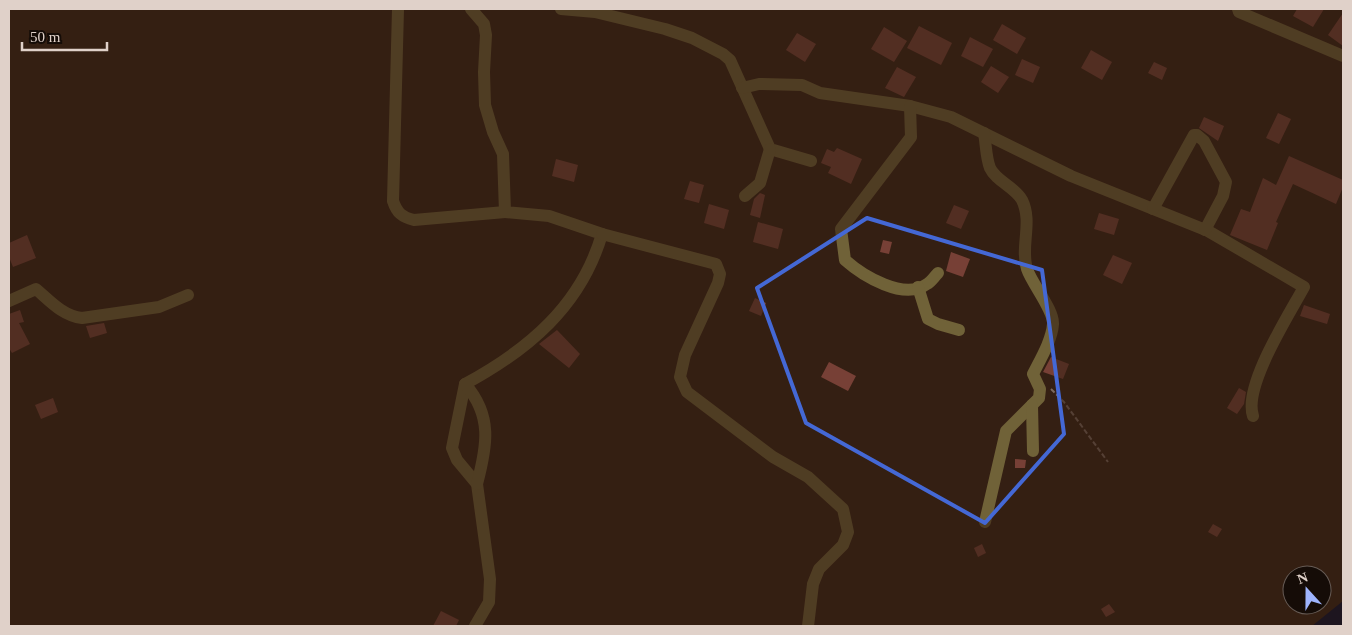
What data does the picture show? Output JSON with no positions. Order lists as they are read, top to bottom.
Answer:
{
  "scale_bar": "50 m",
  "north": "top"
}
